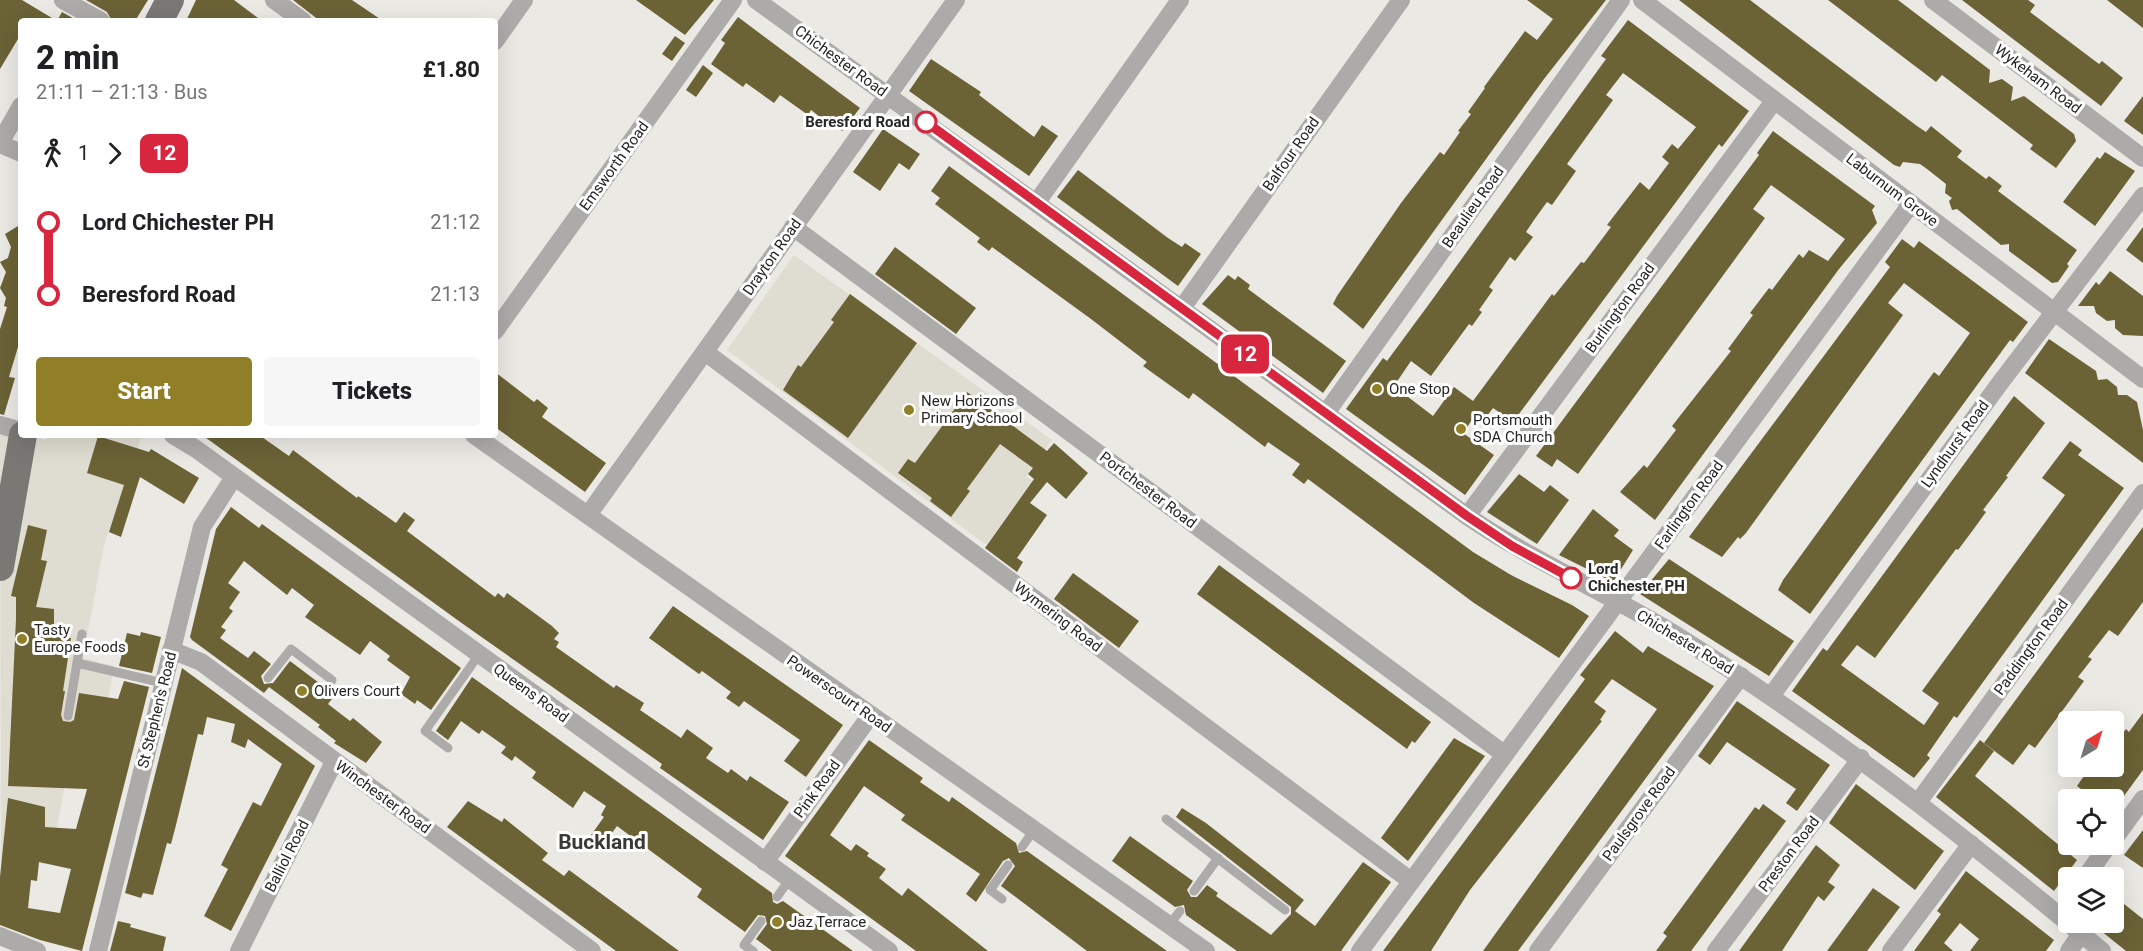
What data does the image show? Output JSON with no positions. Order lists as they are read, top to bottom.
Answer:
{
  "streets": {
    "street": [
      "Chichester Road",
      "Wykeham Road",
      "Balfour Road",
      "Emsworth Road",
      "Laburnum Grove",
      "Beaulieu Road",
      "Drayton Road",
      "Burlington Road",
      "Lyndhurst Road",
      "Portchester Road",
      "Farlington Road",
      "Wymering Road",
      "Paddington Road",
      "Queens Road",
      "Powerscourt Road",
      "St Stephen's Road",
      "Pink Road",
      "Winchester Road",
      "Paulsgrove Road",
      "Preston Road",
      "Balliol Road"
    ]
  },
  "crossings": [
    ["Chichester Road", "Balfour Road"],
    ["Chichester Road", "Beaulieu Road"],
    ["Chichester Road", "Drayton Road"],
    ["Chichester Road", "Burlington Road"],
    ["Chichester Road", "Lyndhurst Road"],
    ["Chichester Road", "Farlington Road"],
    ["Chichester Road", "Paddington Road"],
    ["Chichester Road", "Paulsgrove Road"],
    ["Chichester Road", "Preston Road"],
    ["Laburnum Grove", "Burlington Road"],
    ["Laburnum Grove", "Lyndhurst Road"],
    ["Laburnum Grove", "Farlington Road"],
    ["Drayton Road", "Portchester Road"],
    ["Drayton Road", "Wymering Road"],
    ["Drayton Road", "Powerscourt Road"],
    ["Portchester Road", "Farlington Road"],
    ["Farlington Road", "Wymering Road"],
    ["Queens Road", "St Stephen's Road"],
    ["Queens Road", "Pink Road"],
    ["Powerscourt Road", "Pink Road"],
    ["St Stephen's Road", "Winchester Road"],
    ["Winchester Road", "Balliol Road"]
  ],
  "districts": ["Buckland"],
  "places": [
    "Beresford Road",
    "One Stop",
    "New Horizons Primary School",
    "Portsmouth SDA Church",
    "Lord Chichester PH",
    "Tasty Europe Foods",
    "Olivers Court",
    "Jaz Terrace"
  ],
  "lines": ["bus line 12"],
  "north": "top right",
  "page": {
    "on_map": "12",
    "heading": ["2 min", "21:11 – 21:13 · Bus", "£1.80"],
    "legs": ["1", "12"],
    "list": [
      {
        "name": "Lord Chichester PH",
        "value": "21:12"
      },
      {
        "name": "Beresford Road",
        "value": "21:13"
      }
    ],
    "buttons": ["Start", "Tickets"]
  }
}
